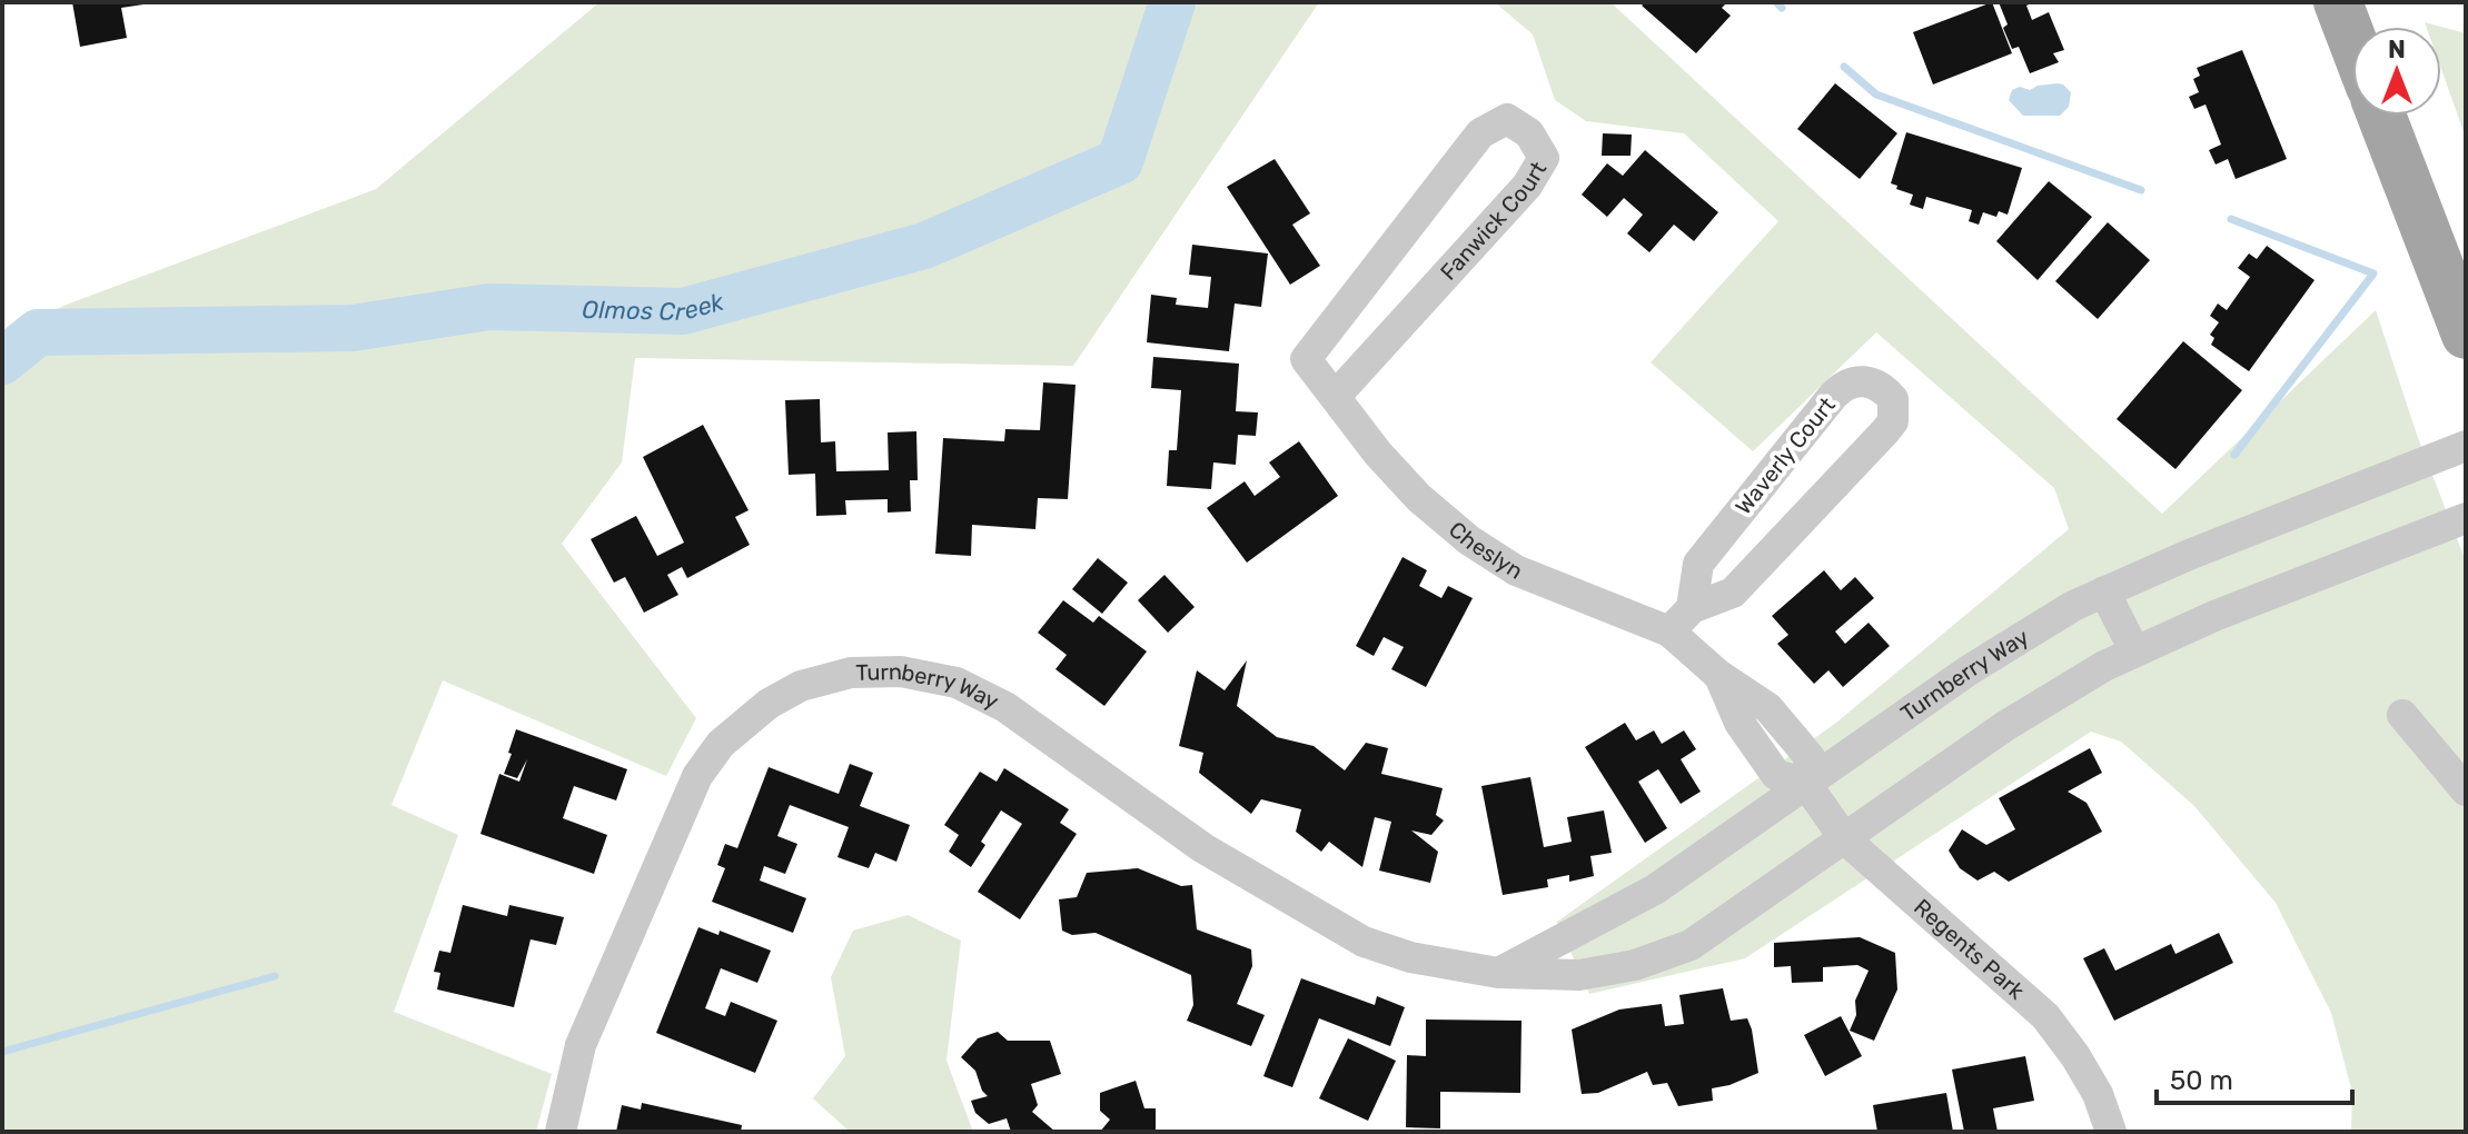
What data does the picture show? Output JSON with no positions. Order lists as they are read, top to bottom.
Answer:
{
  "streets": {
    "street": [
      "Fanwick Court",
      "Waverly Court",
      "Cheslyn",
      "Turnberry Way",
      "Regents Park"
    ]
  },
  "crossings": [
    ["Fanwick Court", "Cheslyn"],
    ["Waverly Court", "Cheslyn"],
    ["Cheslyn", "Turnberry Way"],
    ["Cheslyn", "Regents Park"],
    ["Turnberry Way", "Regents Park"]
  ],
  "water": ["Olmos Creek"],
  "scale_bar": "50 m",
  "north": "top"
}
